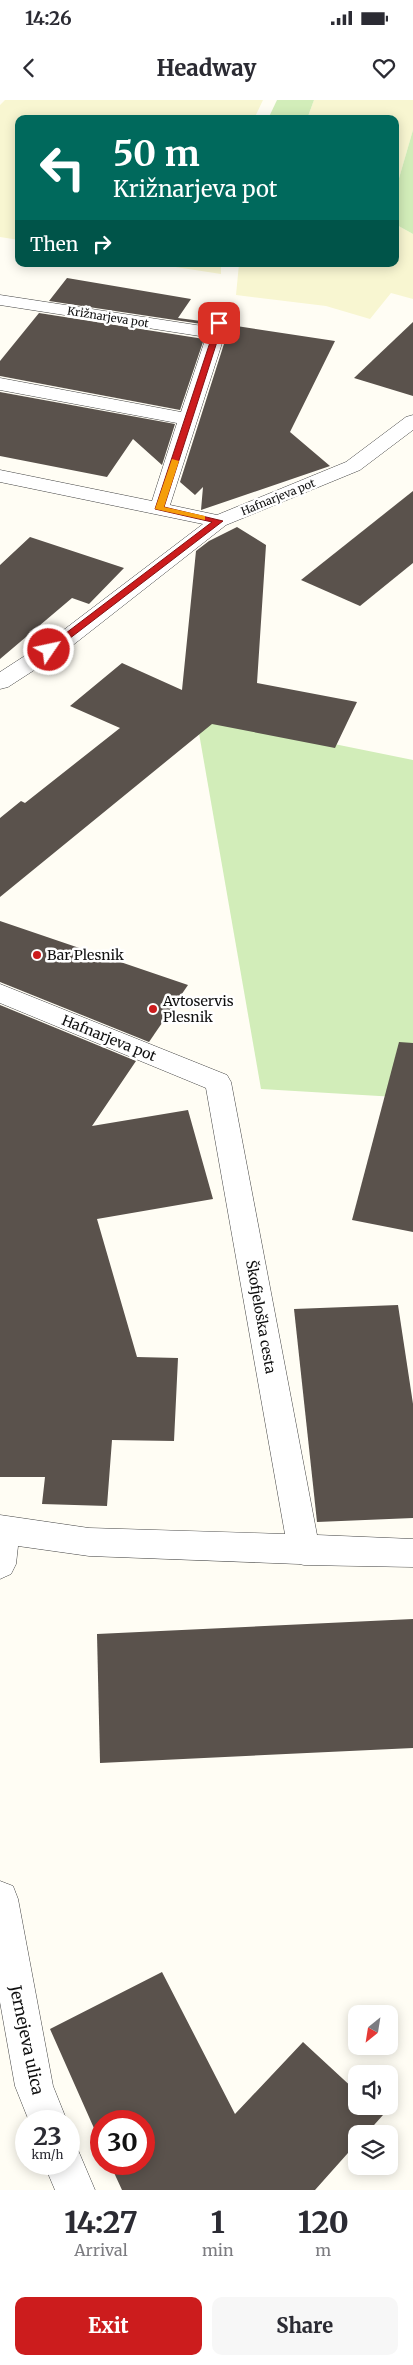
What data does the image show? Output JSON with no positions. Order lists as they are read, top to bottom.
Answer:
{
  "streets": {
    "street": [
      "Križnarjeva pot",
      "Hafnarjeva pot",
      "Škofjeloška cesta",
      "Jernejeva ulica"
    ]
  },
  "crossings": [
    ["Hafnarjeva pot", "Škofjeloška cesta"]
  ],
  "places": ["Bar Plesnik", "Avtoservis Plesnik"],
  "north": "bottom left",
  "page": {
    "status": "14:26",
    "header": "Headway",
    "turn": ["50 m", "Križnarjeva pot"],
    "then": "Then",
    "speed": "23 km/h",
    "limit": "30",
    "eta": [
      "14:27",
      "Arrival",
      "1",
      "min",
      "120",
      "m"
    ],
    "buttons": ["Exit", "Share"]
  }
}
